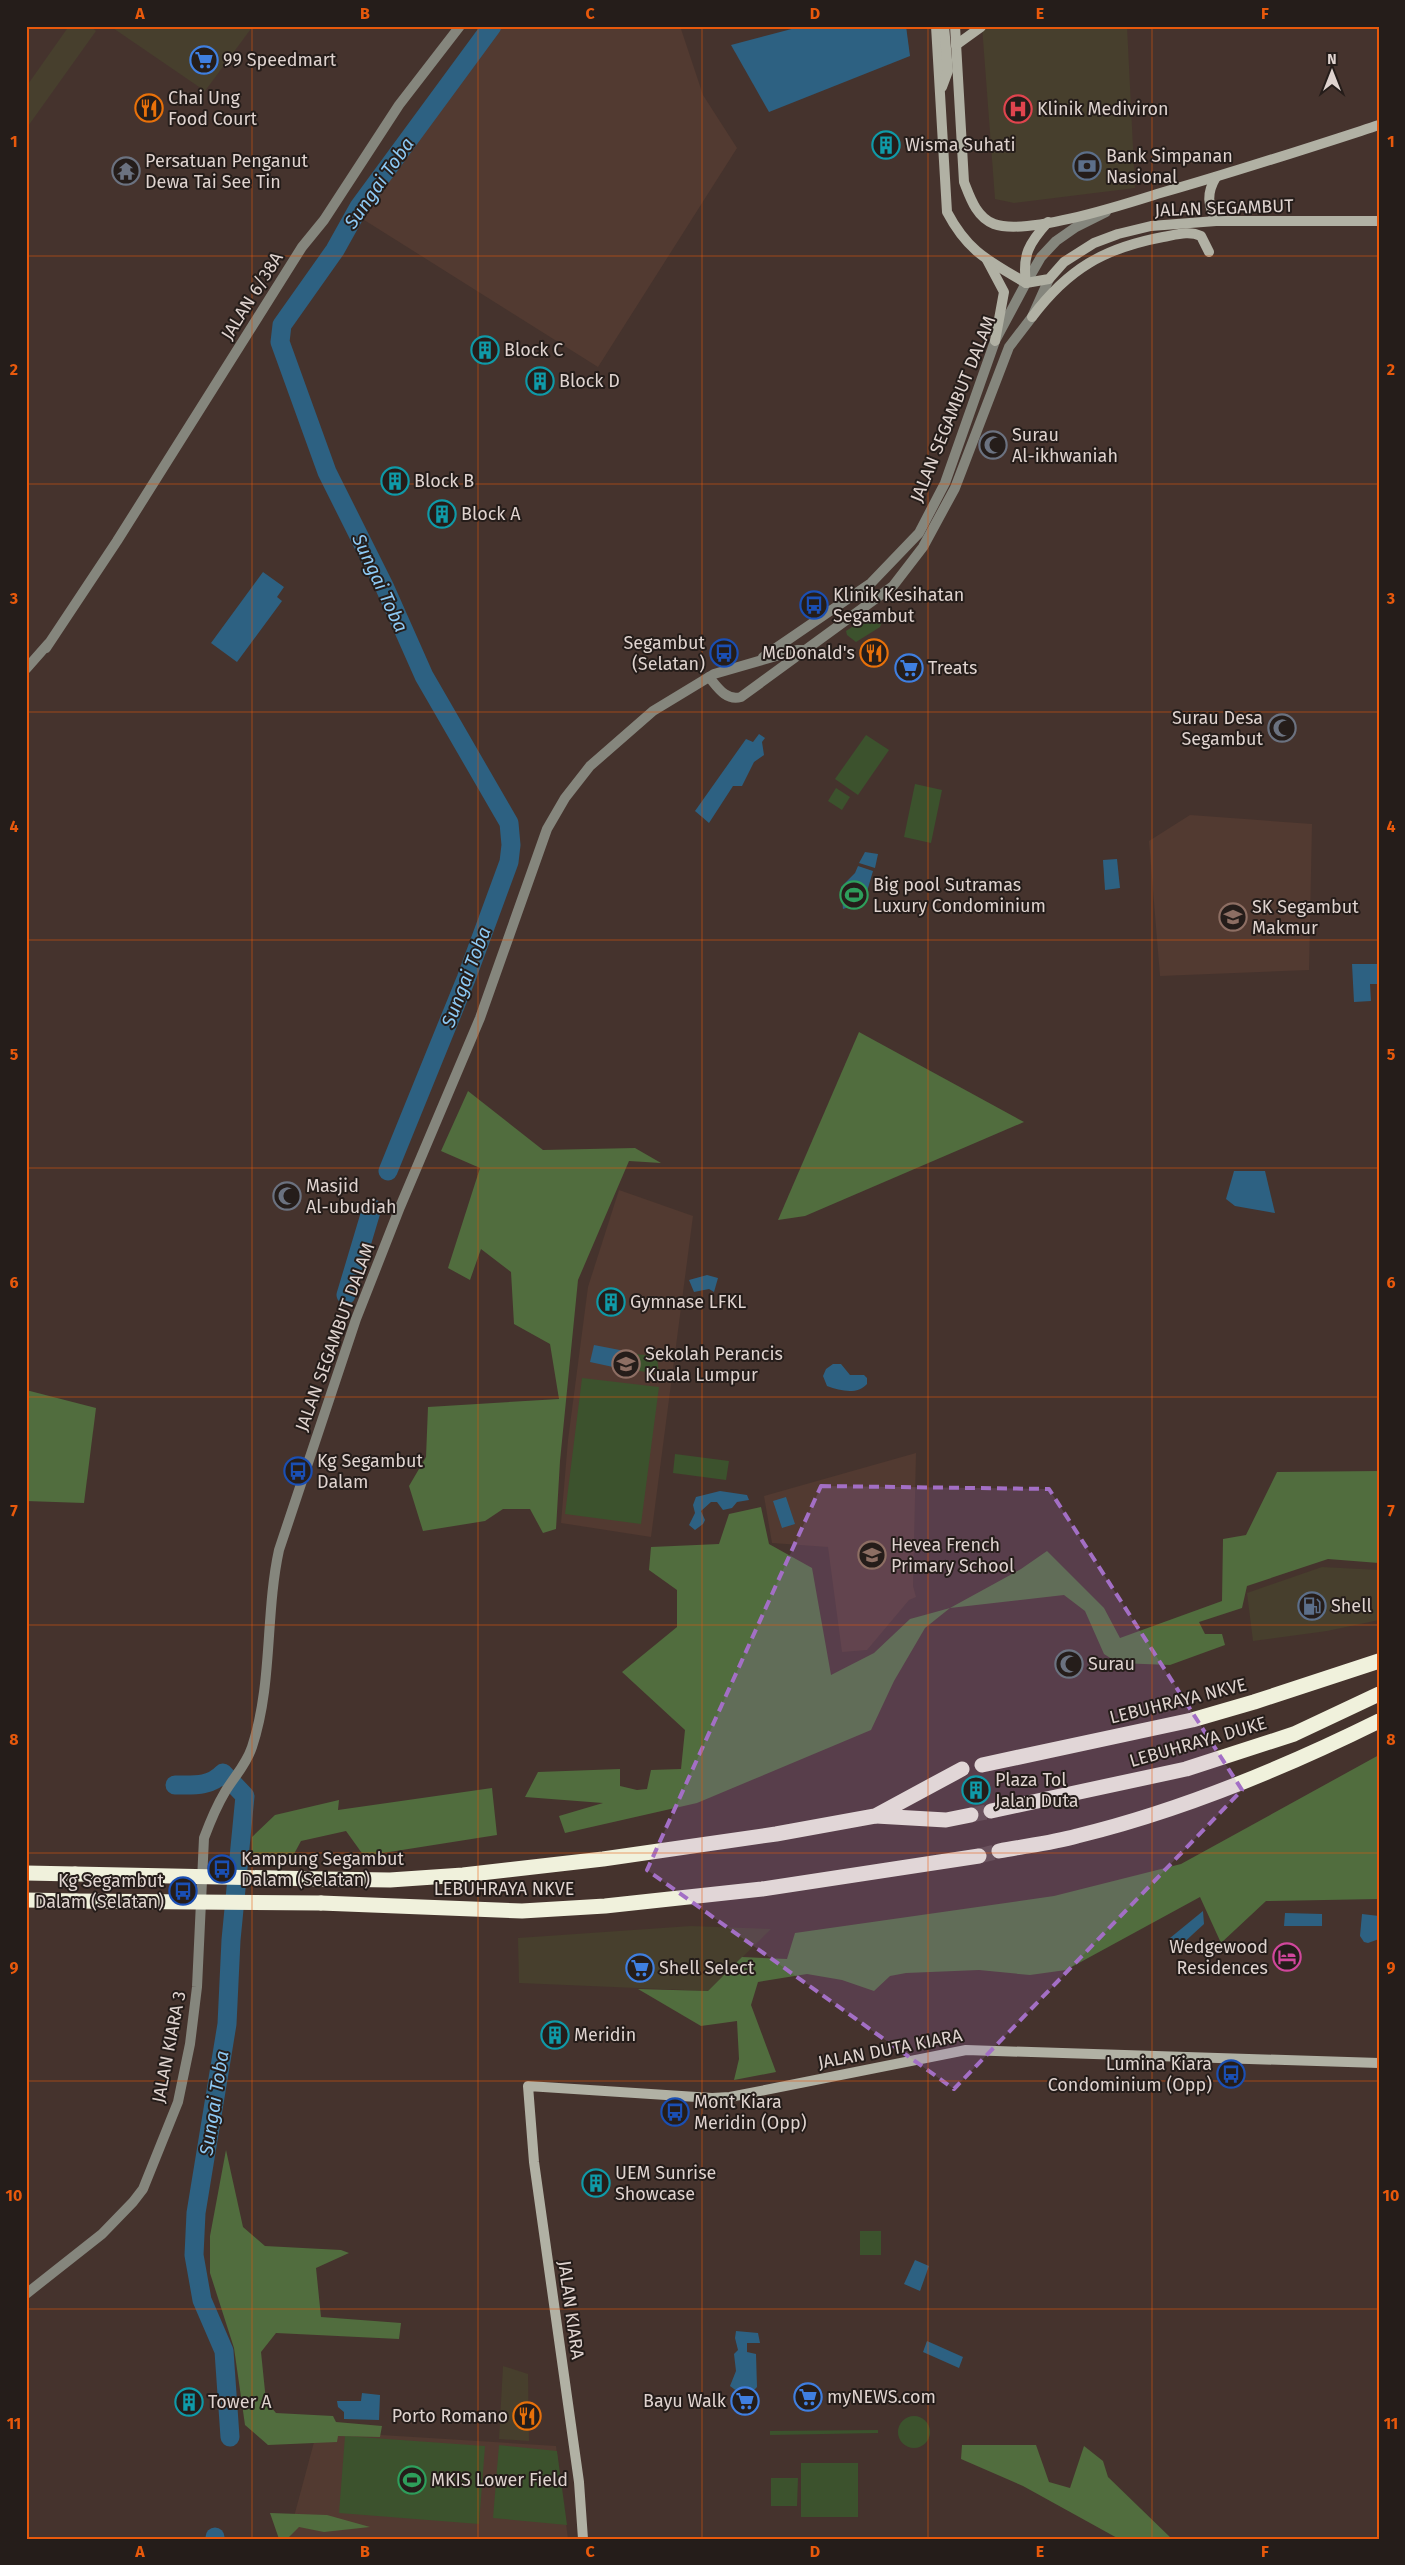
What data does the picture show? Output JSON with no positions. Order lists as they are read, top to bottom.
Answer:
{
  "streets": {
    "highway": ["LEBUHRAYA NKVE", "LEBUHRAYA DUKE"],
    "main road": ["JALAN SEGAMBUT", "JALAN DUTA KIARA", "JALAN KIARA"],
    "street": ["JALAN 6/38A", "JALAN SEGAMBUT DALAM", "JALAN KIARA 3"]
  },
  "crossings": [
    ["JALAN SEGAMBUT", "JALAN SEGAMBUT DALAM"],
    ["JALAN SEGAMBUT DALAM", "JALAN KIARA 3"],
    ["JALAN DUTA KIARA", "JALAN KIARA"]
  ],
  "water": ["Sungai Toba"],
  "places": {
    "supermarket": [
      "99 Speedmart",
      "Treats",
      "Shell Select",
      "myNEWS.com",
      "Bayu Walk"
    ],
    "restaurant": ["Chai Ung Food Court", "McDonald's", "Porto Romano"],
    "hospital": ["Klinik Mediviron"],
    "building": [
      "Wisma Suhati",
      "Block C",
      "Block D",
      "Block B",
      "Block A",
      "Gymnase LFKL",
      "Plaza Tol Jalan Duta",
      "Meridin",
      "UEM Sunrise Showcase",
      "Tower A"
    ],
    "bank": ["Bank Simpanan Nasional"],
    "temple": ["Persatuan Penganut Dewa Tai See Tin"],
    "mosque": [
      "Surau Al-ikhwaniah",
      "Surau Desa Segambut",
      "Masjid Al-ubudiah",
      "Surau"
    ],
    "bus stop": [
      "Klinik Kesihatan Segambut",
      "Segambut (Selatan)",
      "Kg Segambut Dalam",
      "Kampung Segambut Dalam (Selatan)",
      "Kg Segambut Dalam (Selatan)",
      "Lumina Kiara Condominium (Opp)",
      "Mont Kiara Meridin (Opp)"
    ],
    "sports": ["Big pool Sutramas Luxury Condominium", "MKIS Lower Field"],
    "school or university": ["SK Segambut Makmur", "Sekolah Perancis Kuala Lumpur", "Hevea French Primary School"],
    "fuel station": ["Shell"],
    "hotel": ["Wedgewood Residences"]
  },
  "north": "top",
  "grid": {
    "columns": [
      "A",
      "B",
      "C",
      "D",
      "E",
      "F"
    ],
    "rows": [
      "1",
      "2",
      "3",
      "4",
      "5",
      "6",
      "7",
      "8",
      "9",
      "10",
      "11"
    ]
  }
}
